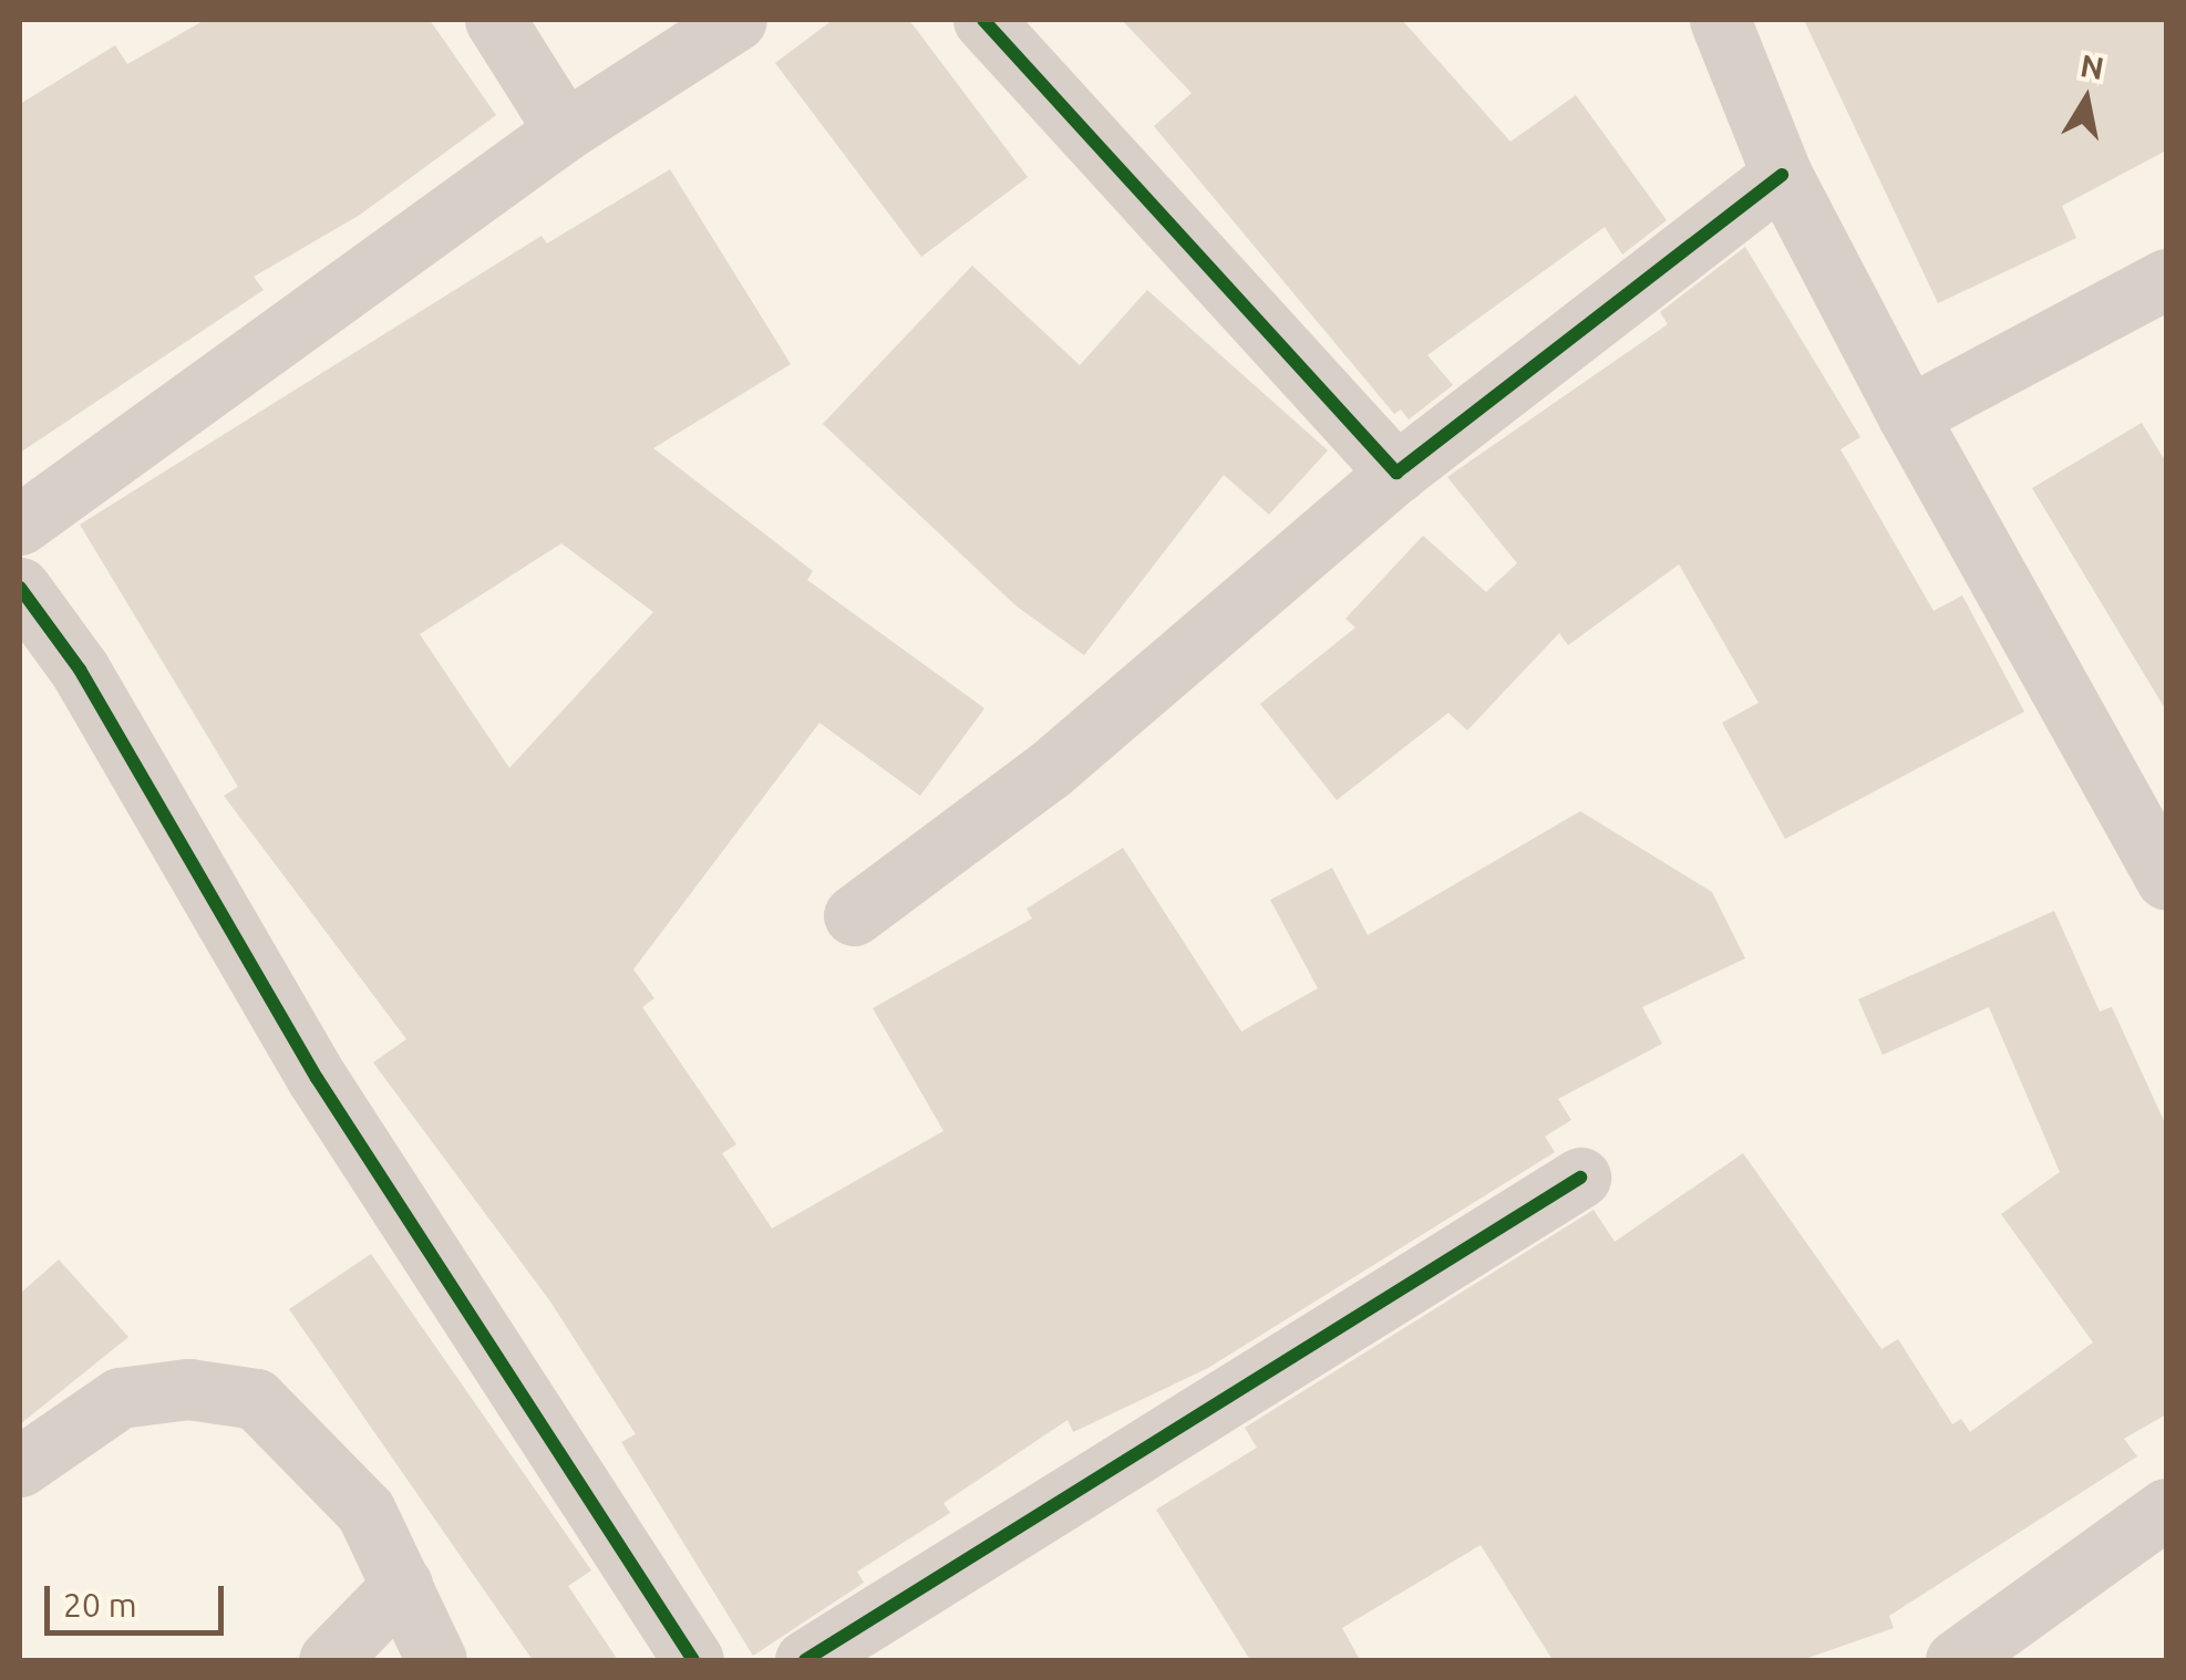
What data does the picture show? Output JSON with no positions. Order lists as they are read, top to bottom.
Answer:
{
  "scale_bar": "20 m",
  "north": "top"
}
